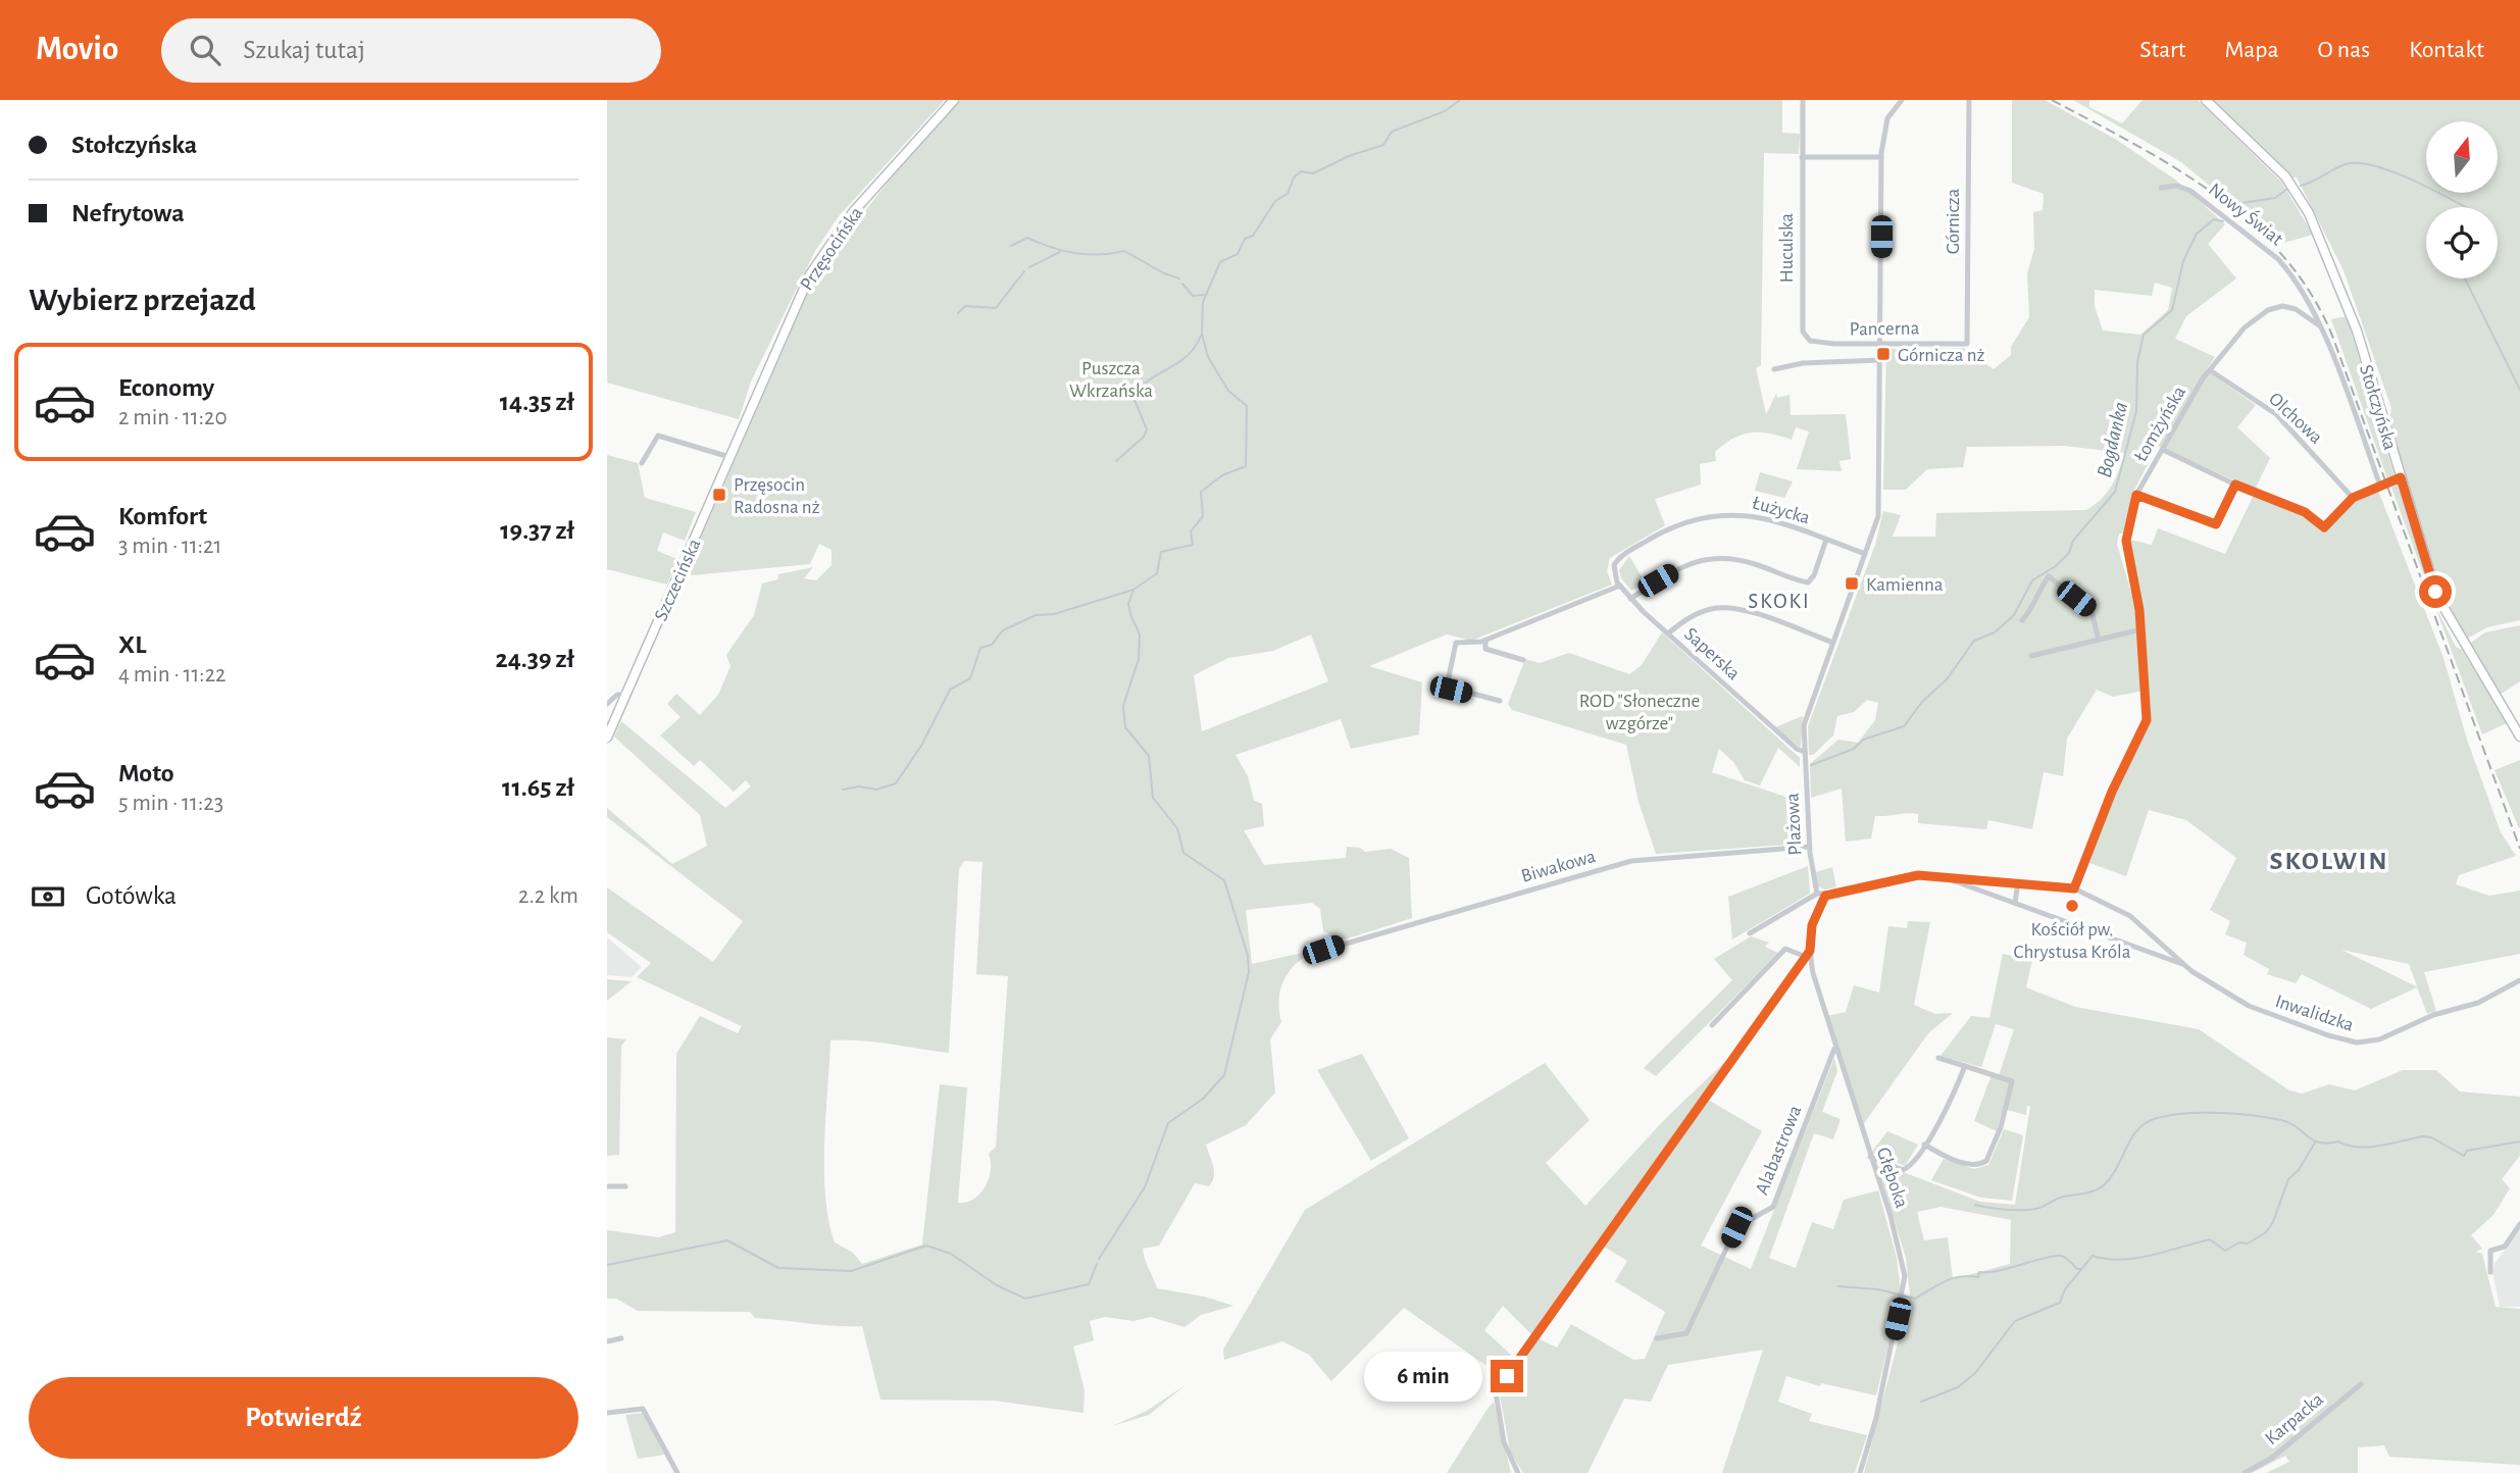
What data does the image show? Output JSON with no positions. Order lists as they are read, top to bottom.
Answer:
{
  "streets": {
    "street": [
      "Nowy Świat",
      "Górnicza",
      "Przęsocińska",
      "Huculska",
      "Pancerna",
      "Stołczyńska",
      "Olchowa",
      "Łomżyńska",
      "Łużycka",
      "Szczecińska",
      "Saperska",
      "Plażowa",
      "Biwakowa",
      "Inwalidzka",
      "Alabastrowa",
      "Głęboka",
      "Karpacka"
    ]
  },
  "crossings": [
    ["Nowy Świat", "Łomżyńska"],
    ["Górnicza", "Pancerna"],
    ["Przęsocińska", "Szczecińska"],
    ["Huculska", "Pancerna"],
    ["Olchowa", "Łomżyńska"],
    ["Łomżyńska", "Inwalidzka"],
    ["Łużycka", "Saperska"],
    ["Saperska", "Plażowa"],
    ["Plażowa", "Biwakowa"],
    ["Plażowa", "Inwalidzka"],
    ["Inwalidzka", "Głęboka"],
    ["Alabastrowa", "Głęboka"]
  ],
  "districts": ["SKOKI", "SKOLWIN"],
  "water": ["Bogdanka"],
  "parks": ["Puszcza Wkrzańska", "ROD \"Słoneczne wzgórze\""],
  "places": {
    "transit": ["Górnicza nż", "Przęsocin Radosna nż", "Kamienna"],
    "other": ["Kościół pw. Chrystusa Króla"]
  },
  "north": "top",
  "page": {
    "header": "Movio",
    "search": "Szukaj tutaj",
    "nav": [
      "Start",
      "Mapa",
      "O nas",
      "Kontakt"
    ],
    "banner": ["Stołczyńska", "Nefrytowa"],
    "heading": "Wybierz przejazd",
    "list": [
      {
        "name": "Economy",
        "note": "2 min · 11:20",
        "value": "14.35 zł"
      },
      {
        "name": "Komfort",
        "note": "3 min · 11:21",
        "value": "19.37 zł"
      },
      {
        "name": "XL",
        "note": "4 min · 11:22",
        "value": "24.39 zł"
      },
      {
        "name": "Moto",
        "note": "5 min · 11:23",
        "value": "11.65 zł"
      }
    ],
    "pay": ["Gotówka", "2.2 km"],
    "bubble": "6 min",
    "buttons": "Potwierdź"
  }
}
